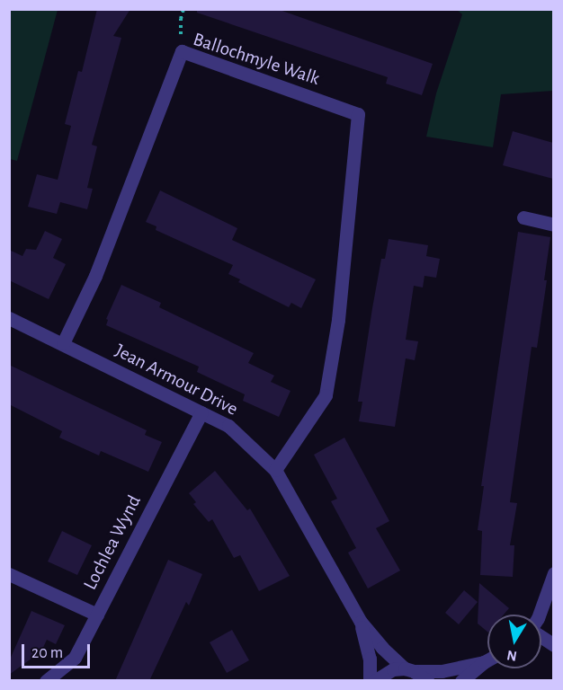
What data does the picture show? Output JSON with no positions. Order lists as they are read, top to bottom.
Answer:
{
  "streets": {
    "street": ["Ballochmyle Walk", "Jean Armour Drive", "Lochlea Wynd"]
  },
  "crossings": [
    ["Ballochmyle Walk", "Jean Armour Drive"],
    ["Jean Armour Drive", "Lochlea Wynd"]
  ],
  "scale_bar": "20 m",
  "north": "bottom"
}
